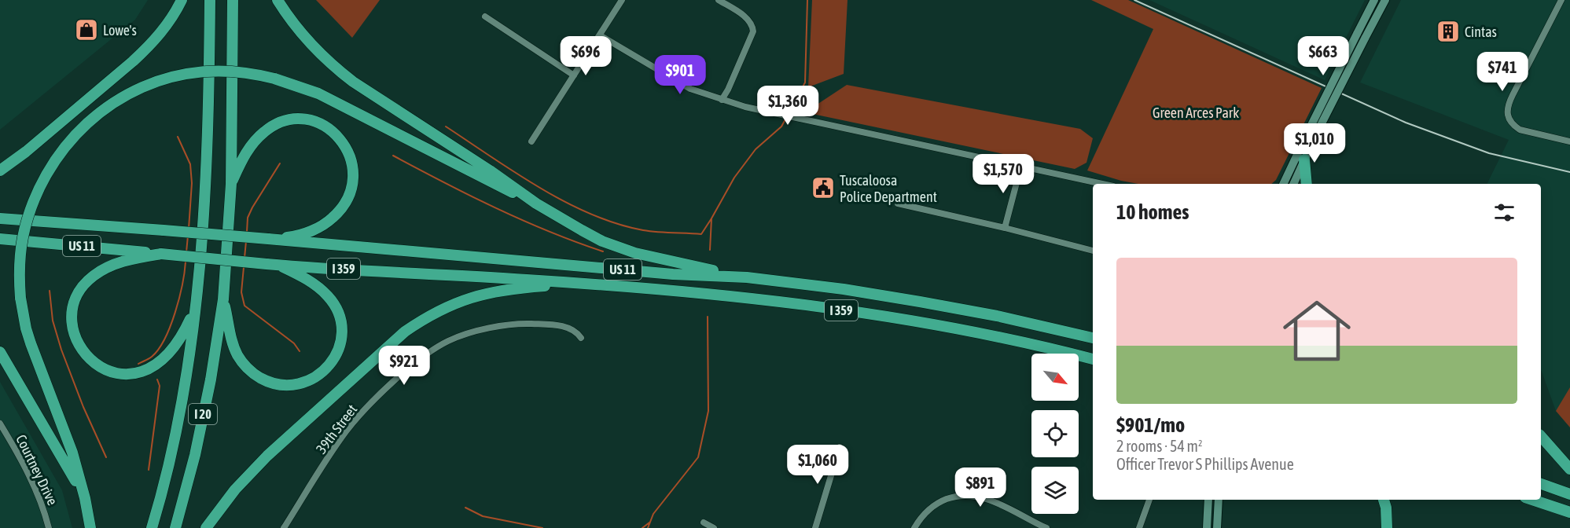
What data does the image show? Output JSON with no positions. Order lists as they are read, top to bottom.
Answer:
{
  "streets": {
    "highway": ["US 11", "I 359", "I 20"],
    "street": ["39th Street", "Courtney Drive"]
  },
  "crossings": [
    ["US 11", "I 359"]
  ],
  "parks": ["Green Arces Park"],
  "places": {
    "shop": ["Lowe's"],
    "building": ["Cintas"],
    "public building": ["Tuscaloosa Police Department"]
  },
  "north": "bottom right",
  "page": {
    "price": [
      "$696",
      "$663",
      "$741",
      "$901",
      "$1,360",
      "$1,010",
      "$1,570",
      "$921",
      "$1,060",
      "$891"
    ],
    "heading": "10 homes",
    "list": [
      {
        "name": "$901/mo",
        "note": "2 rooms · 54 m² · Officer Trevor S Phillips Avenue"
      }
    ]
  }
}
